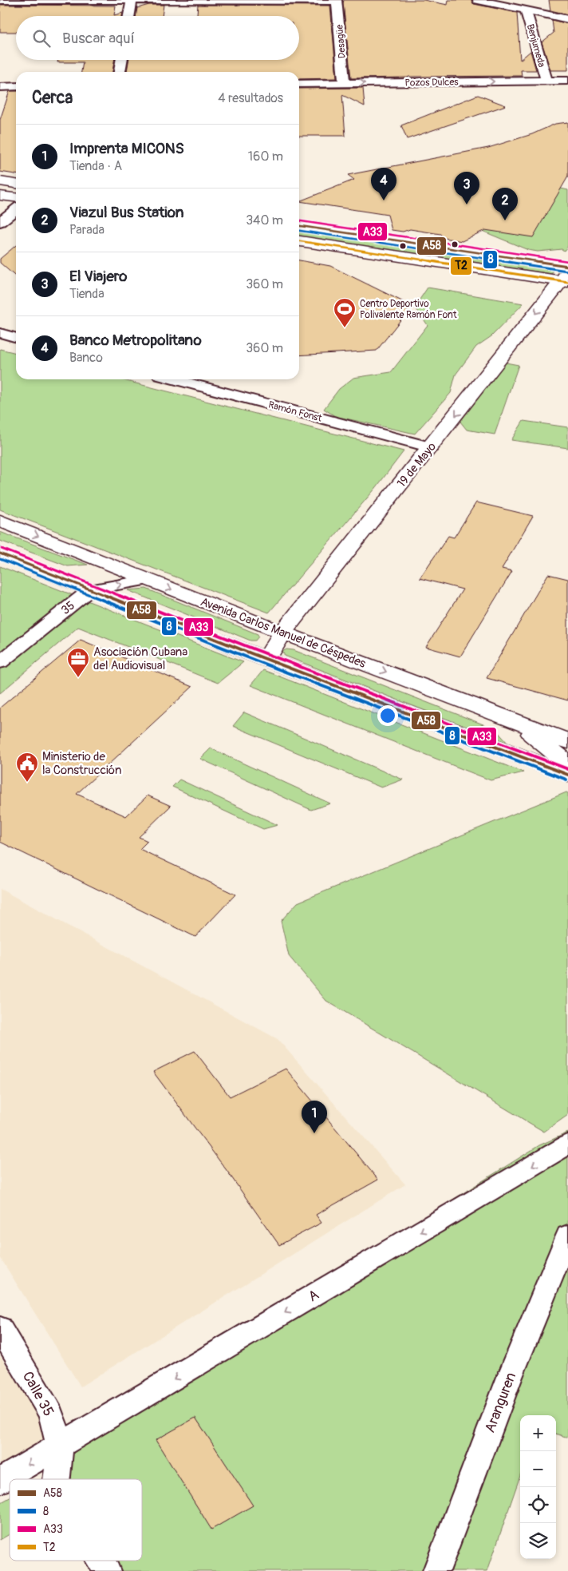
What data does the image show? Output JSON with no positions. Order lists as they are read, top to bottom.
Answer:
{
  "streets": {
    "main road": ["19 de Mayo", "Avenida Carlos Manuel de Céspedes"],
    "street": [
      "Desagüe",
      "Benjumeda",
      "Pozos Dulces",
      "Ramón Fonst",
      "35",
      "A",
      "Calle 35",
      "Aranguren"
    ]
  },
  "crossings": [
    ["Desagüe", "Pozos Dulces"],
    ["Benjumeda", "Pozos Dulces"],
    ["Ramón Fonst", "19 de Mayo"],
    ["19 de Mayo", "Avenida Carlos Manuel de Céspedes"],
    ["35", "Avenida Carlos Manuel de Céspedes"],
    ["A", "Calle 35"]
  ],
  "one_way": ["19 de Mayo", "A"],
  "places": {
    "sports": ["Centro Deportivo Polivalente Ramón Font"],
    "office": ["Asociación Cubana del Audiovisual"],
    "public building": ["Ministerio de la Construcción"]
  },
  "lines": [
    "transit line A33",
    "transit line A58",
    "transit line 8",
    "transit line T2"
  ],
  "legend": [
    "A58",
    "8",
    "A33",
    "T2"
  ],
  "page": {
    "search": "Buscar aquí",
    "heading": ["Cerca", "4 resultados"],
    "list": [
      {
        "mark": "1",
        "name": "Imprenta MICONS",
        "note": "Tienda · A",
        "value": "160 m"
      },
      {
        "mark": "2",
        "name": "Viazul Bus Station",
        "note": "Parada",
        "value": "340 m"
      },
      {
        "mark": "3",
        "name": "El Viajero",
        "note": "Tienda",
        "value": "360 m"
      },
      {
        "mark": "4",
        "name": "Banco Metropolitano",
        "note": "Banco",
        "value": "360 m"
      }
    ],
    "pins": [
      "4",
      "3",
      "2",
      "1"
    ],
    "map_buttons": ["+", "−"]
  }
}
